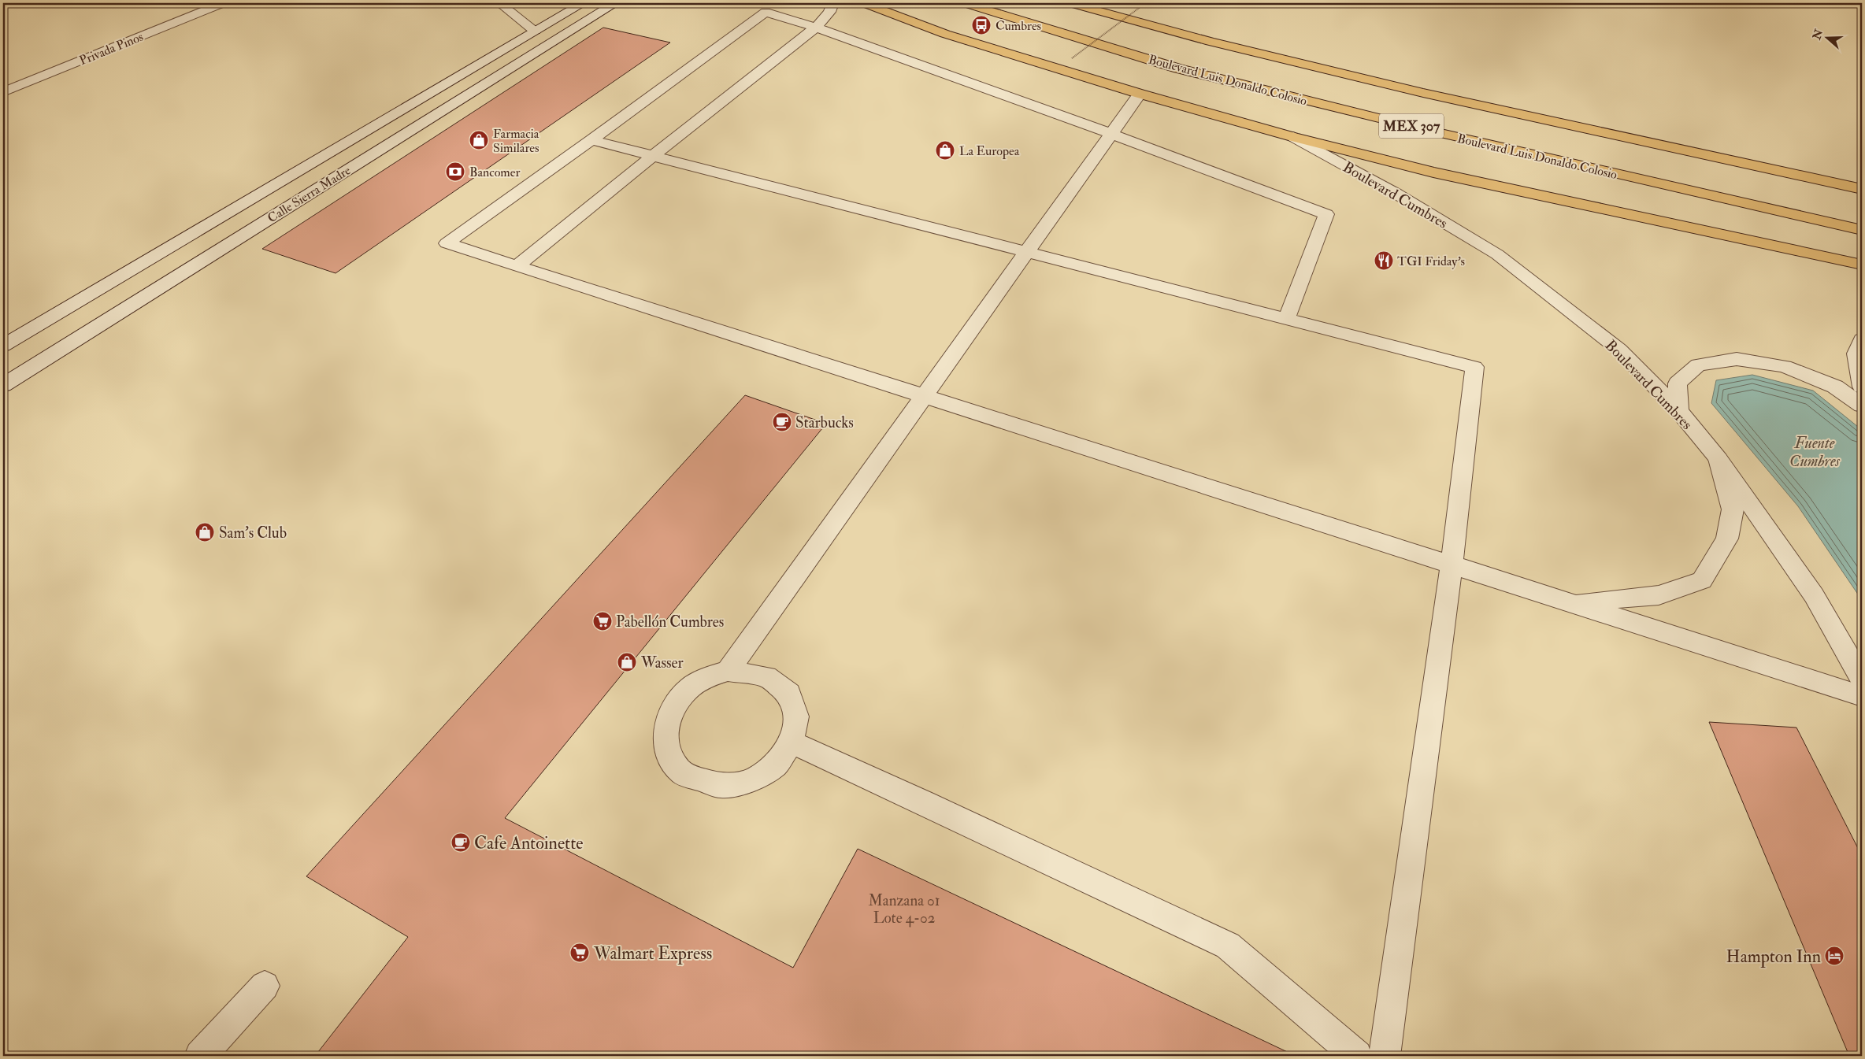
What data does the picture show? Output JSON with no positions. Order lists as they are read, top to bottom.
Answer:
{
  "streets": {
    "main road": [
      "Privada Pinos",
      "Boulevard Luis Donaldo Colosio",
      "MEX 307",
      "Calle Sierra Madre",
      "Boulevard Cumbres"
    ]
  },
  "water": ["Fuente Cumbres"],
  "places": {
    "bus stop": ["Cumbres"],
    "shop": [
      "Farmacia Similares",
      "La Europea",
      "Sam's Club",
      "Wasser"
    ],
    "bank": ["Bancomer"],
    "restaurant": ["TGI Friday's"],
    "cafe": ["Starbucks", "Cafe Antoinette"],
    "supermarket": ["Pabellón Cumbres", "Walmart Express"],
    "hotel": ["Hampton Inn"]
  },
  "house_numbers": ["Manzana 01 Lote 4-02"],
  "north": "left"
}
